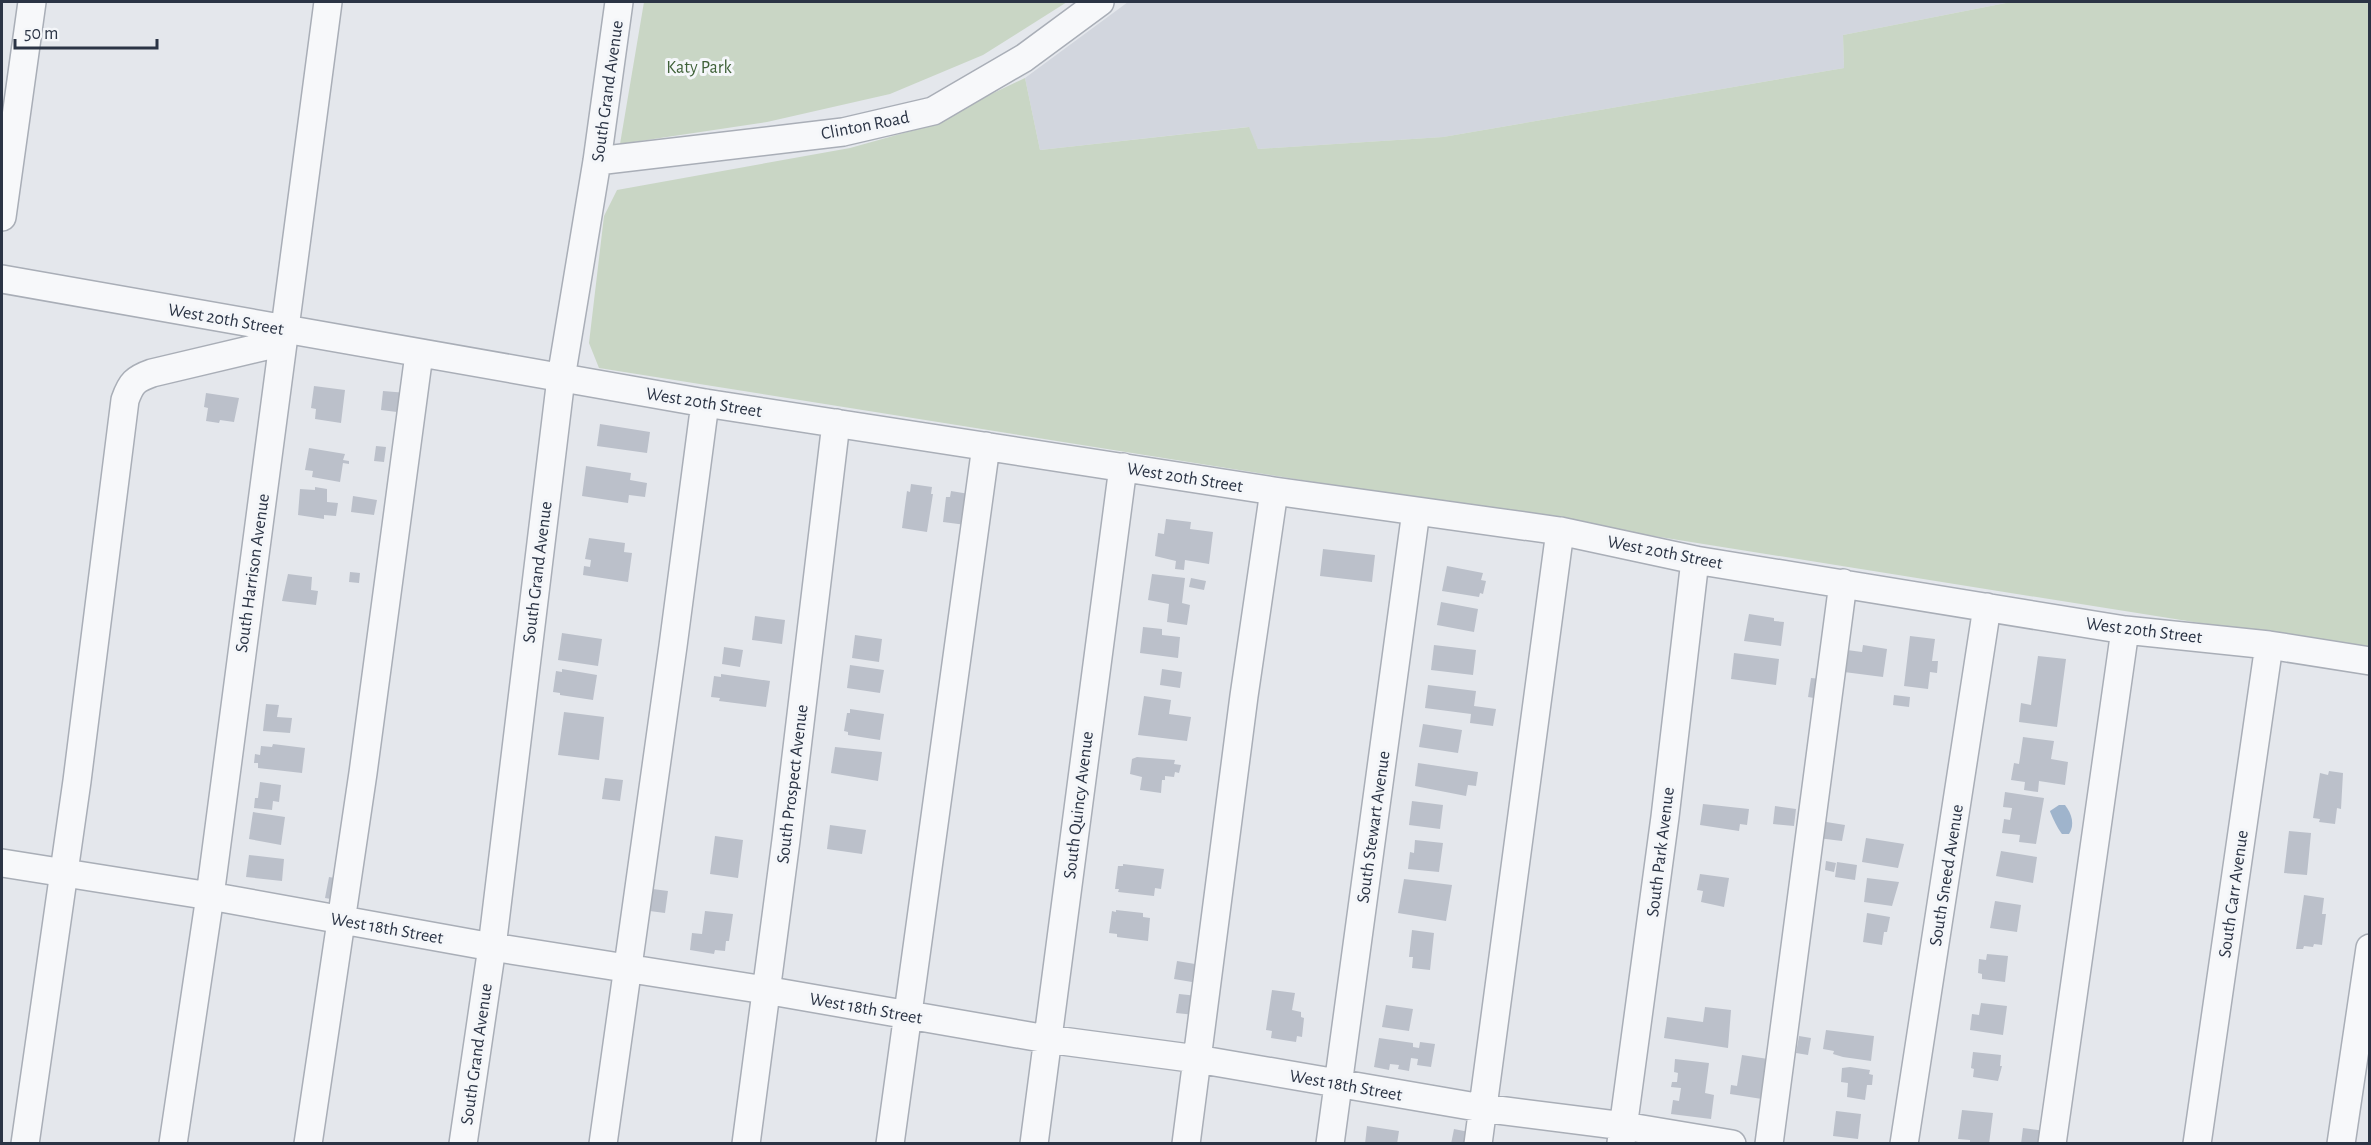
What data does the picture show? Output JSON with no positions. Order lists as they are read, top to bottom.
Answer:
{
  "streets": {
    "street": [
      "South Grand Avenue",
      "Clinton Road",
      "West 20th Street",
      "South Harrison Avenue",
      "South Prospect Avenue",
      "South Quincy Avenue",
      "South Stewart Avenue",
      "South Park Avenue",
      "South Sneed Avenue",
      "South Carr Avenue",
      "West 18th Street"
    ]
  },
  "crossings": [
    ["South Grand Avenue", "Clinton Road"],
    ["South Grand Avenue", "West 20th Street"],
    ["South Grand Avenue", "West 18th Street"],
    ["West 20th Street", "South Harrison Avenue"],
    ["West 20th Street", "South Prospect Avenue"],
    ["West 20th Street", "South Quincy Avenue"],
    ["West 20th Street", "South Stewart Avenue"],
    ["West 20th Street", "South Park Avenue"],
    ["West 20th Street", "South Sneed Avenue"],
    ["West 20th Street", "South Carr Avenue"],
    ["South Harrison Avenue", "West 18th Street"],
    ["South Prospect Avenue", "West 18th Street"],
    ["South Quincy Avenue", "West 18th Street"],
    ["South Stewart Avenue", "West 18th Street"],
    ["South Park Avenue", "West 18th Street"]
  ],
  "parks": ["Katy Park"],
  "scale_bar": "50 m"
}
